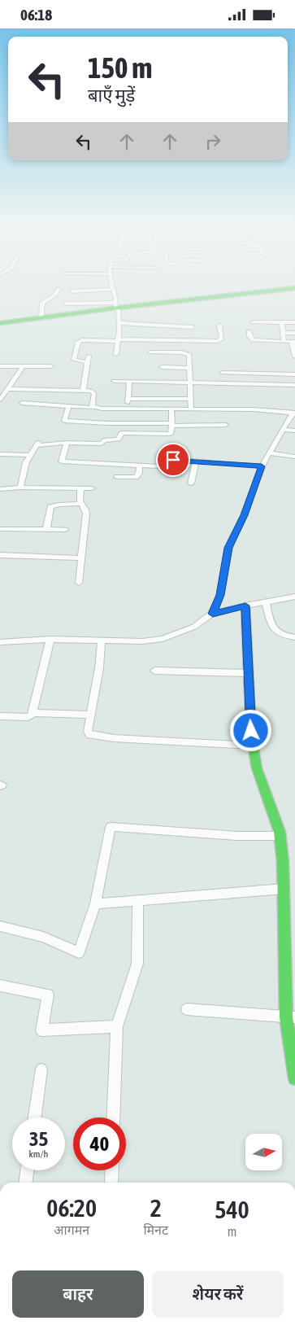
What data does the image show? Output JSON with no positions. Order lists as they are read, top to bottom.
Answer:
{
  "north": "right",
  "page": {
    "status": "06:18",
    "turn": ["150 m", "बाएँ मुड़ें"],
    "speed": "35 km/h",
    "limit": "40",
    "eta": [
      "06:20",
      "आगमन",
      "2",
      "मिनट",
      "540",
      "m"
    ],
    "buttons": ["बाहर", "शेयर करें"]
  }
}
